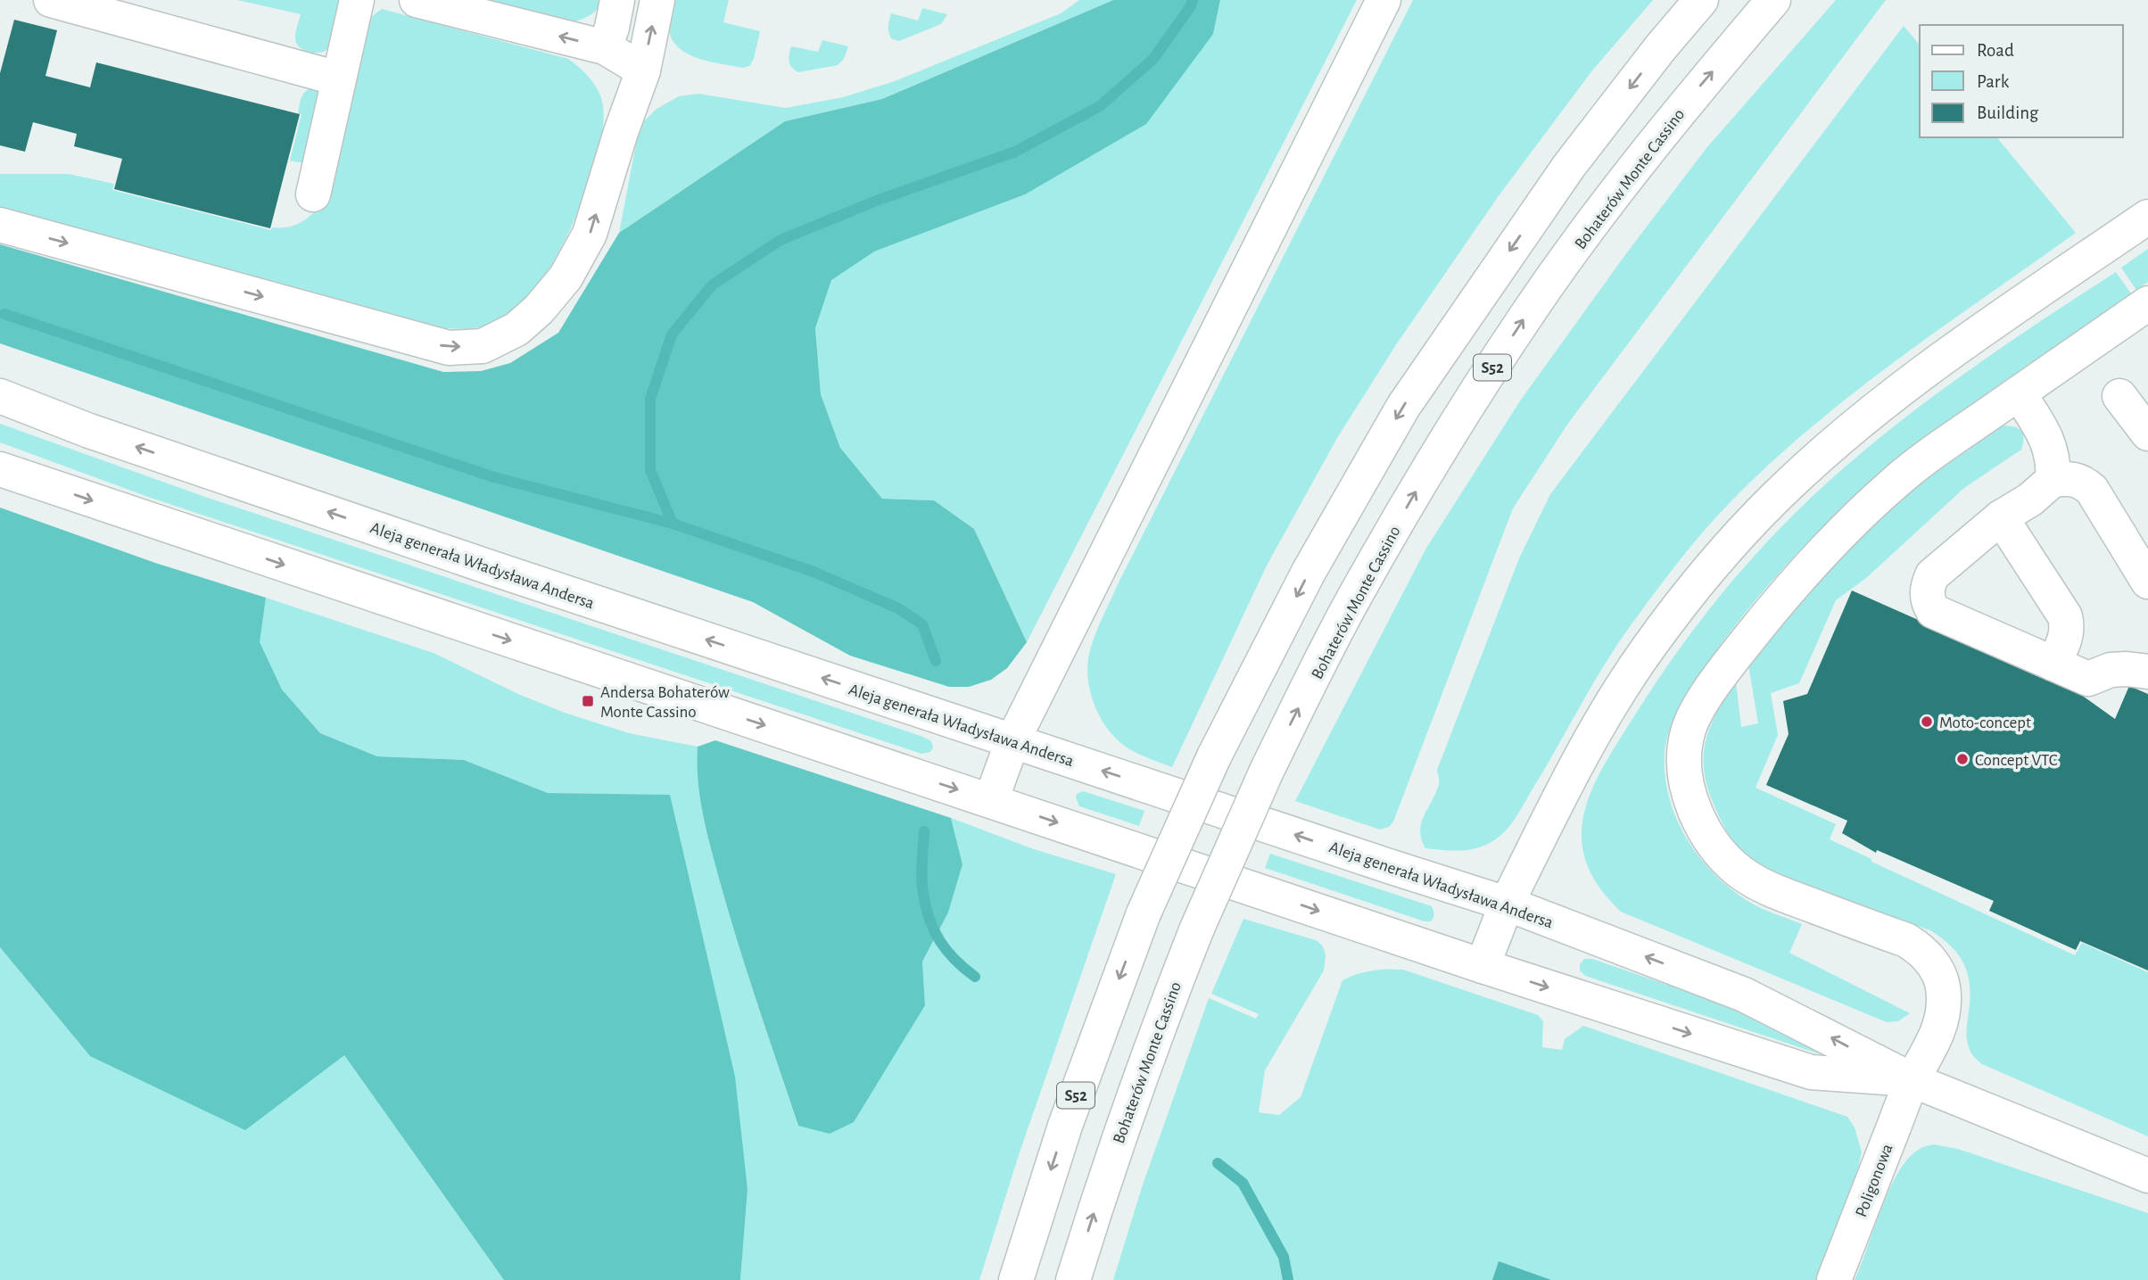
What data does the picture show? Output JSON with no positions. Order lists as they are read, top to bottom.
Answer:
{
  "streets": {
    "main road": [
      "Bohaterów Monte Cassino",
      "S52",
      "Aleja generała Władysława Andersa",
      "Poligonowa"
    ]
  },
  "crossings": [
    ["Aleja generała Władysława Andersa", "Poligonowa"]
  ],
  "places": {
    "transit": ["Andersa Bohaterów Monte Cassino"],
    "other": ["Moto-concept", "Concept VTC"]
  },
  "legend": ["Road", "Park", "Building"]
}
